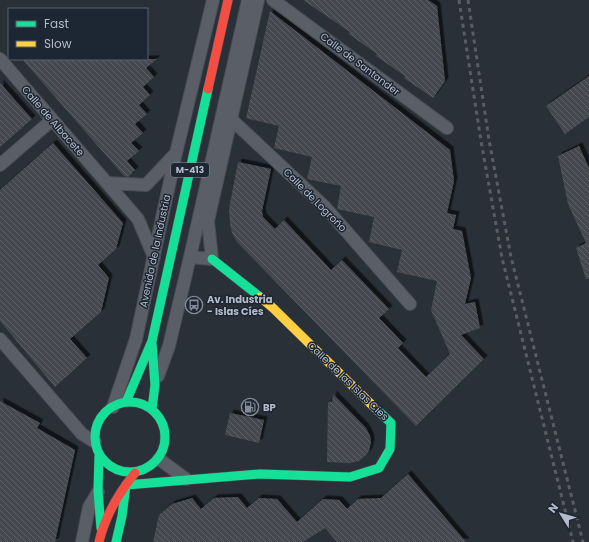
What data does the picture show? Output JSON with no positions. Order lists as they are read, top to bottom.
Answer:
{
  "streets": {
    "main road": ["M-413", "Avenida de la Industria", "Calle de las Islas Cíes"],
    "street": ["Calle de Santander", "Calle de Albacete", "Calle de Logroño"]
  },
  "crossings": [
    ["Calle de Albacete", "Avenida de la Industria"],
    ["Avenida de la Industria", "Calle de las Islas Cíes"]
  ],
  "places": {
    "bus stop": ["Av. Industria - Islas Cíes"],
    "fuel station": ["BP"]
  },
  "legend": ["Fast", "Slow"],
  "north": "top left"
}
